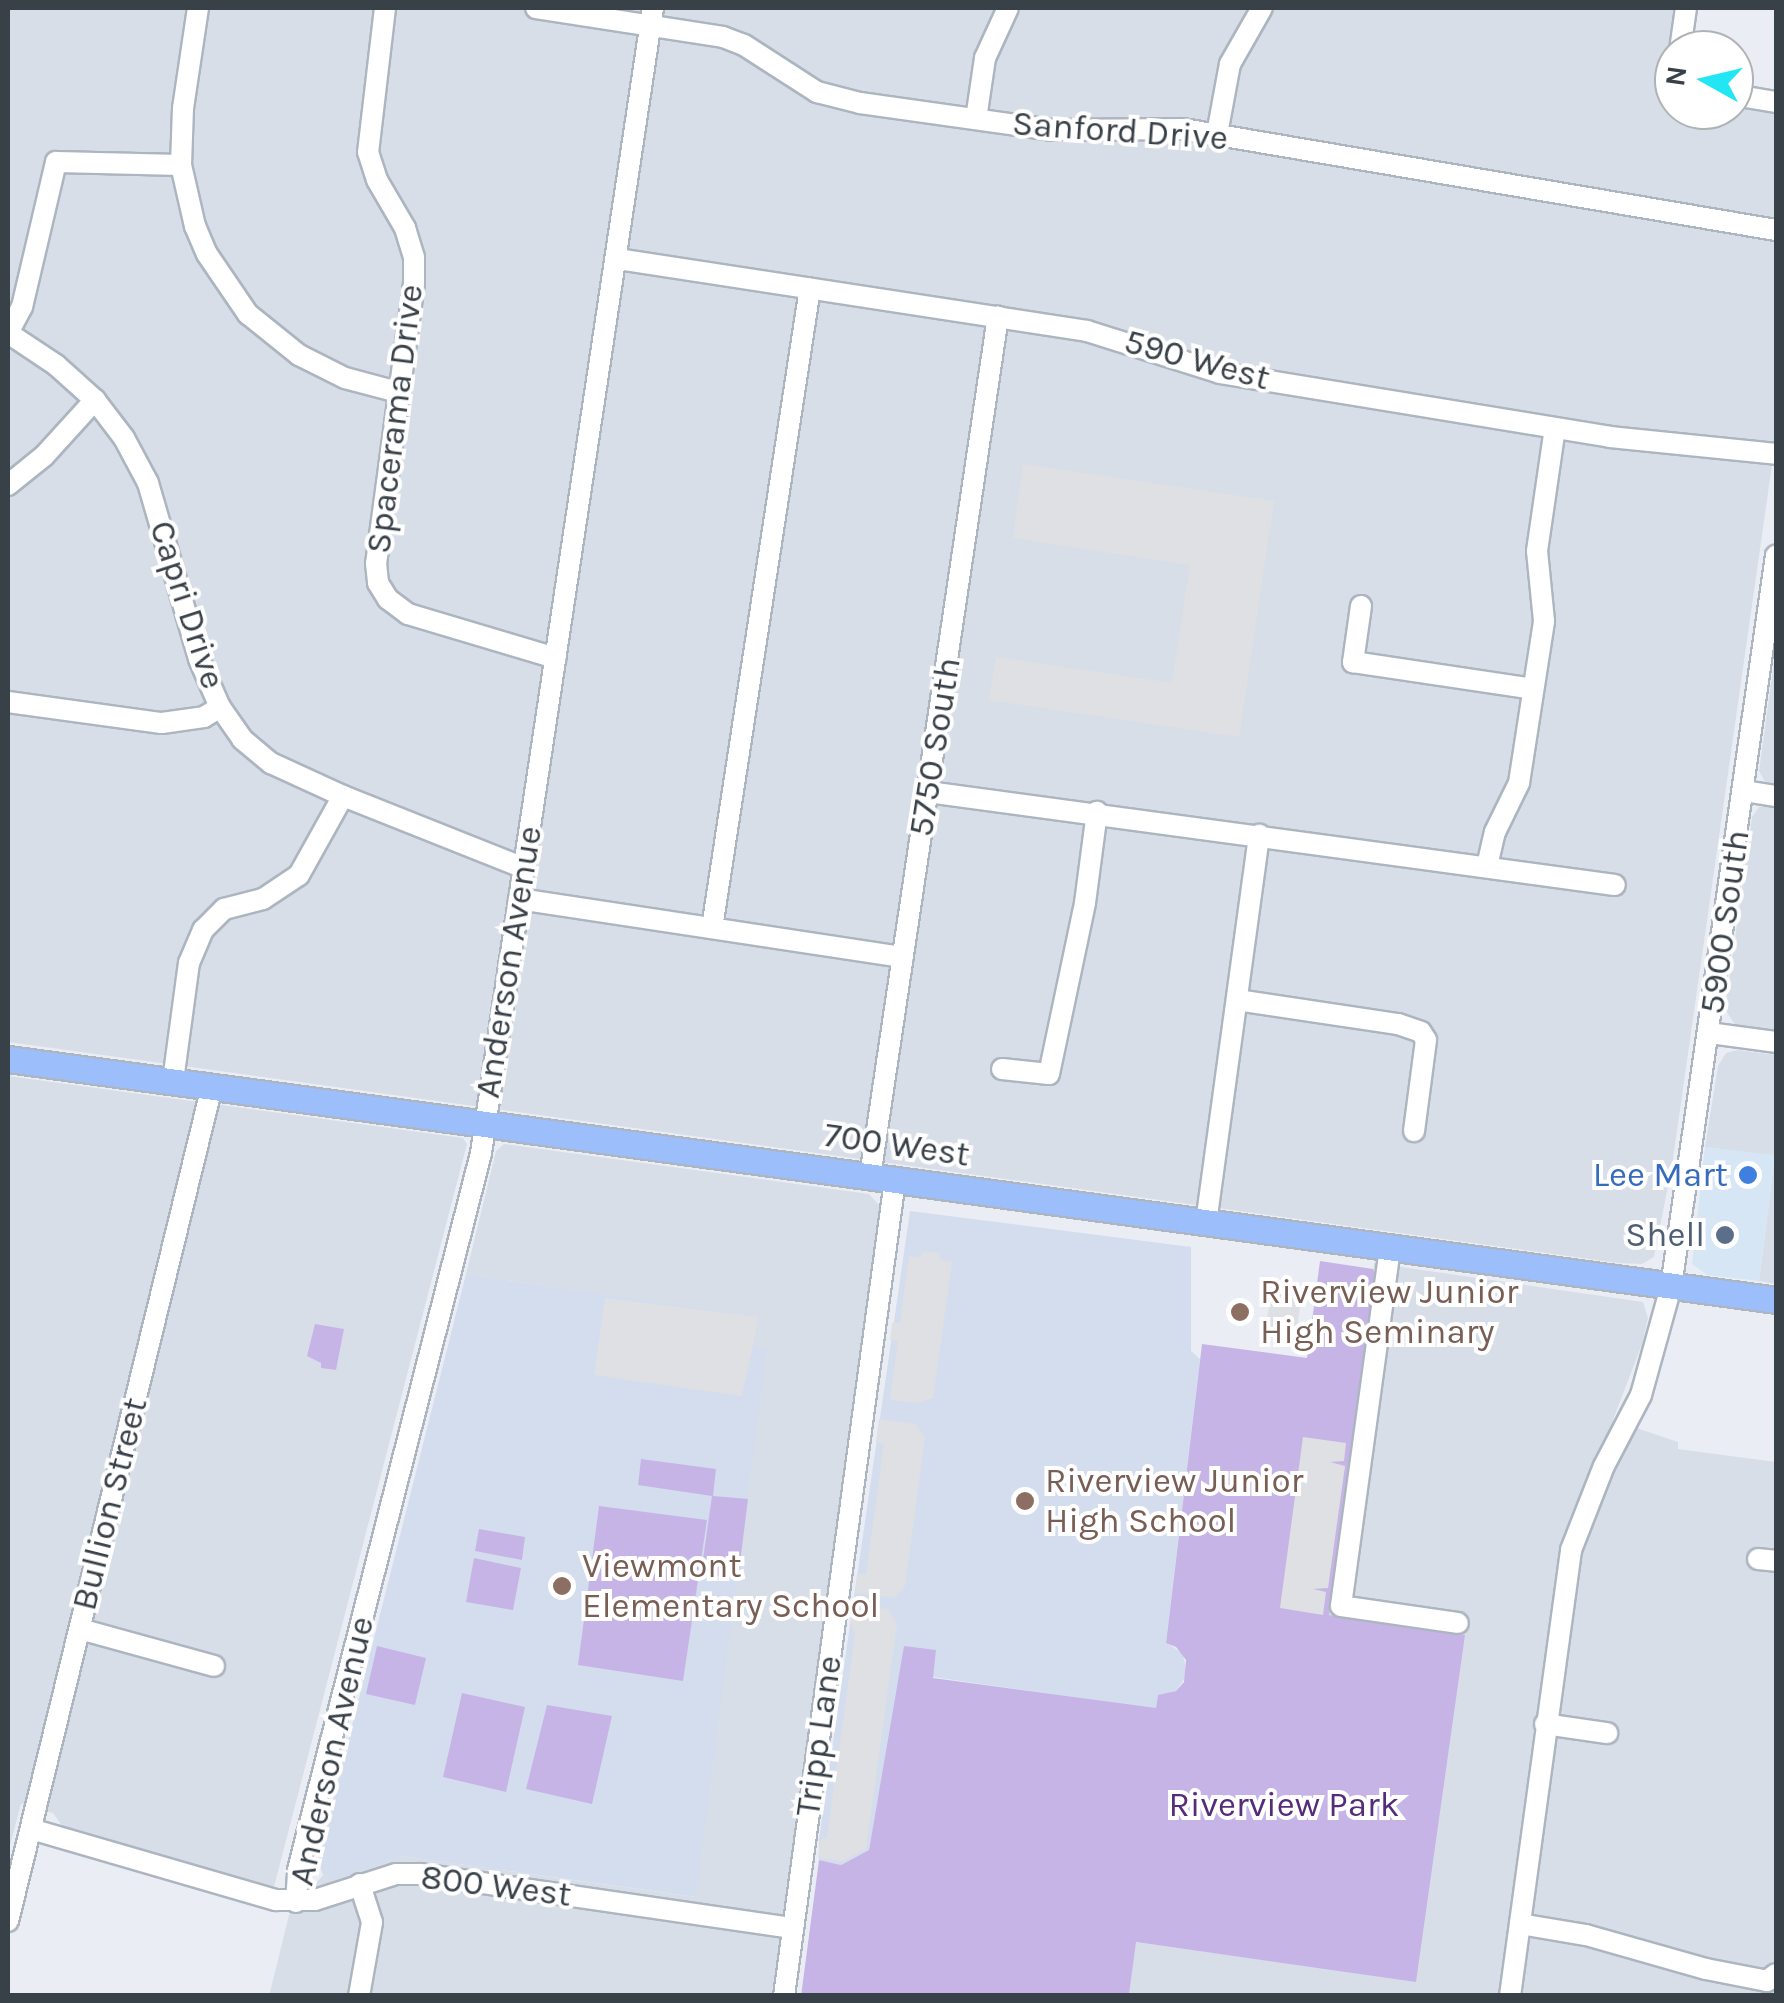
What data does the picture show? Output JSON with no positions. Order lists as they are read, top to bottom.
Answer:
{
  "streets": {
    "main road": ["700 West"],
    "street": [
      "Sanford Drive",
      "590 West",
      "Spacerama Drive",
      "Capri Drive",
      "5750 South",
      "5900 South",
      "Anderson Avenue",
      "Bullion Street",
      "Tripp Lane",
      "800 West"
    ]
  },
  "crossings": [
    ["Sanford Drive", "Anderson Avenue"],
    ["590 West", "5750 South"],
    ["590 West", "Anderson Avenue"],
    ["Spacerama Drive", "Anderson Avenue"],
    ["Capri Drive", "Anderson Avenue"],
    ["5750 South", "700 West"],
    ["5750 South", "Tripp Lane"],
    ["5900 South", "700 West"],
    ["Anderson Avenue", "700 West"],
    ["Anderson Avenue", "800 West"],
    ["700 West", "Bullion Street"],
    ["700 West", "Tripp Lane"],
    ["Bullion Street", "800 West"],
    ["Tripp Lane", "800 West"]
  ],
  "parks": ["Riverview Park"],
  "places": [
    "Lee Mart",
    "Shell",
    "Riverview Junior High Seminary",
    "Riverview Junior High School",
    "Viewmont Elementary School"
  ],
  "north": "left"
}
